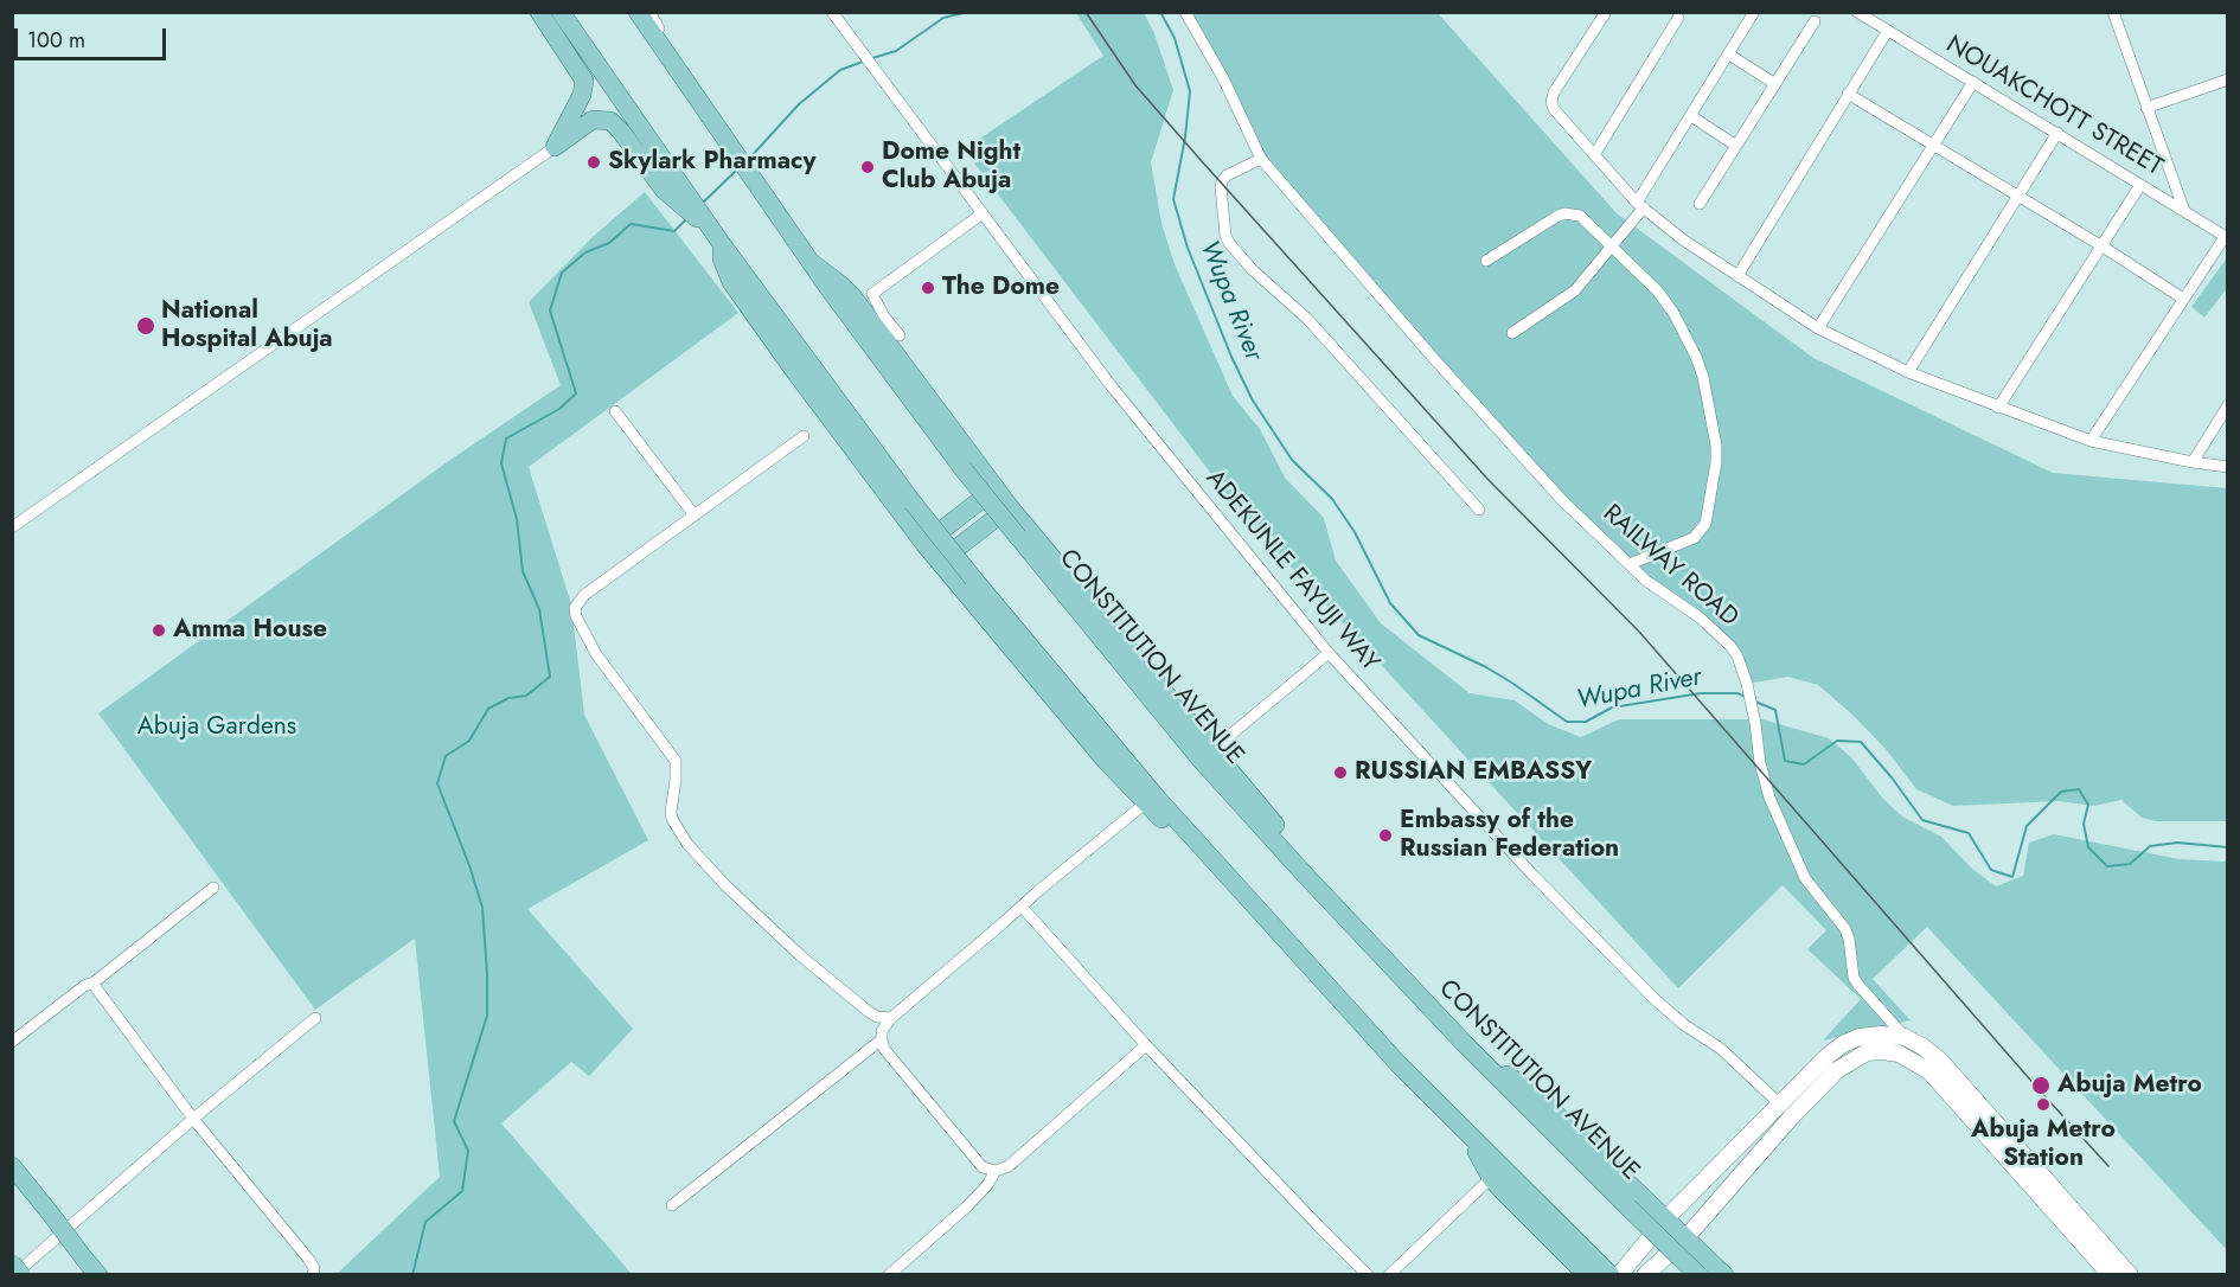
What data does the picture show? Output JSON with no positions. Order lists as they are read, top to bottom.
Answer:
{
  "streets": {
    "main road": ["CONSTITUTION AVENUE"],
    "street": ["NOUAKCHOTT STREET", "RAILWAY ROAD", "ADEKUNLE FAYUJI WAY"]
  },
  "water": ["Wupa River"],
  "parks": ["Abuja Gardens"],
  "places": [
    "Skylark Pharmacy",
    "Dome Night Club Abuja",
    "The Dome",
    "National Hospital Abuja",
    "Amma House",
    "RUSSIAN EMBASSY",
    "Embassy of the Russian Federation",
    "Abuja Metro",
    "Abuja Metro Station"
  ],
  "scale_bar": "100 m"
}
